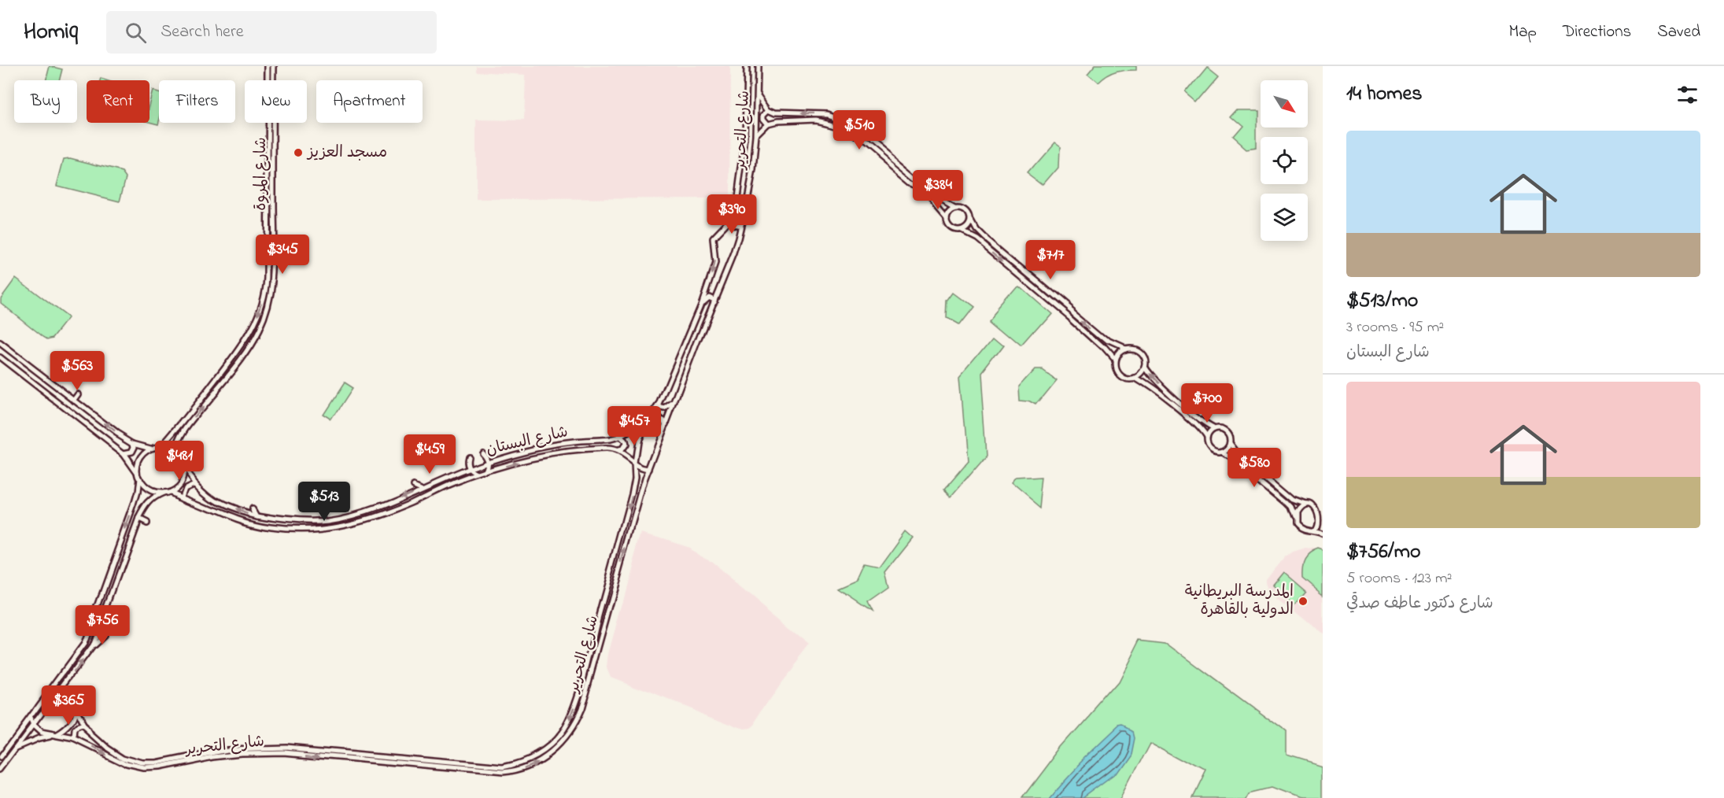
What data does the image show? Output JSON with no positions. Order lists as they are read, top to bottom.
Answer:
{
  "streets": {
    "street": ["شارع التحرير", "شارع المروة", "شارع البستان"]
  },
  "crossings": [
    ["شارع التحرير", "شارع البستان"],
    ["شارع المروة", "شارع البستان"]
  ],
  "places": ["مسجد العزيز", "المدرسة البريطانية الدولية بالقاهرة"],
  "north": "bottom right",
  "page": {
    "header": "Homiq",
    "search": "Search here",
    "nav": ["Map", "Directions", "Saved"],
    "heading": "14 homes",
    "chip": [
      "Buy",
      "Rent",
      "Filters",
      "New",
      "Apartment"
    ],
    "price": [
      "$510",
      "$384",
      "$390",
      "$345",
      "$717",
      "$563",
      "$700",
      "$457",
      "$459",
      "$481",
      "$580",
      "$513",
      "$756",
      "$365"
    ],
    "list": [
      {
        "name": "$513/mo",
        "note": "3 rooms · 95 m² · شارع البستان"
      },
      {
        "name": "$756/mo",
        "note": "5 rooms · 123 m² · شارع دكتور عاطف صدقي"
      }
    ]
  }
}
